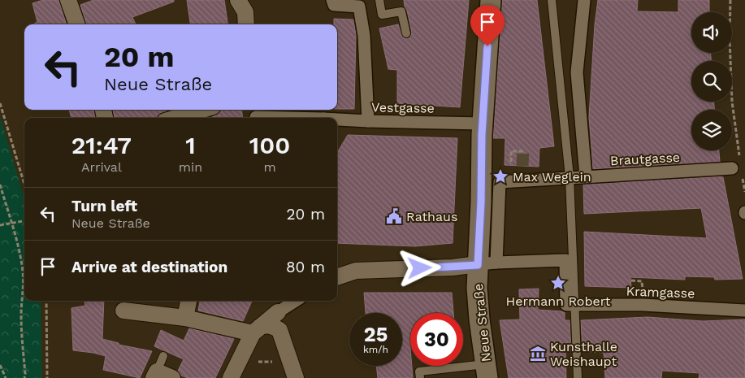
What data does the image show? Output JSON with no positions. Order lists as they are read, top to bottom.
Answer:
{
  "streets": {
    "street": [
      "Vestgasse",
      "Brautgasse",
      "Kramgasse",
      "Neue Straße"
    ]
  },
  "crossings": [
    ["Vestgasse", "Neue Straße"],
    ["Brautgasse", "Neue Straße"]
  ],
  "places": {
    "place": ["Max Weglein", "Hermann Robert"],
    "public building": ["Rathaus"],
    "museum": ["Kunsthalle Weishaupt"]
  },
  "page": {
    "turn": ["20 m", "Neue Straße"],
    "eta": [
      "21:47",
      "Arrival",
      "1",
      "min",
      "100",
      "m"
    ],
    "list": [
      {
        "name": "Turn left",
        "note": "Neue Straße",
        "value": "20 m"
      },
      {
        "name": "Arrive at destination",
        "value": "80 m"
      }
    ],
    "speed": "25 km/h",
    "limit": "30"
  }
}
